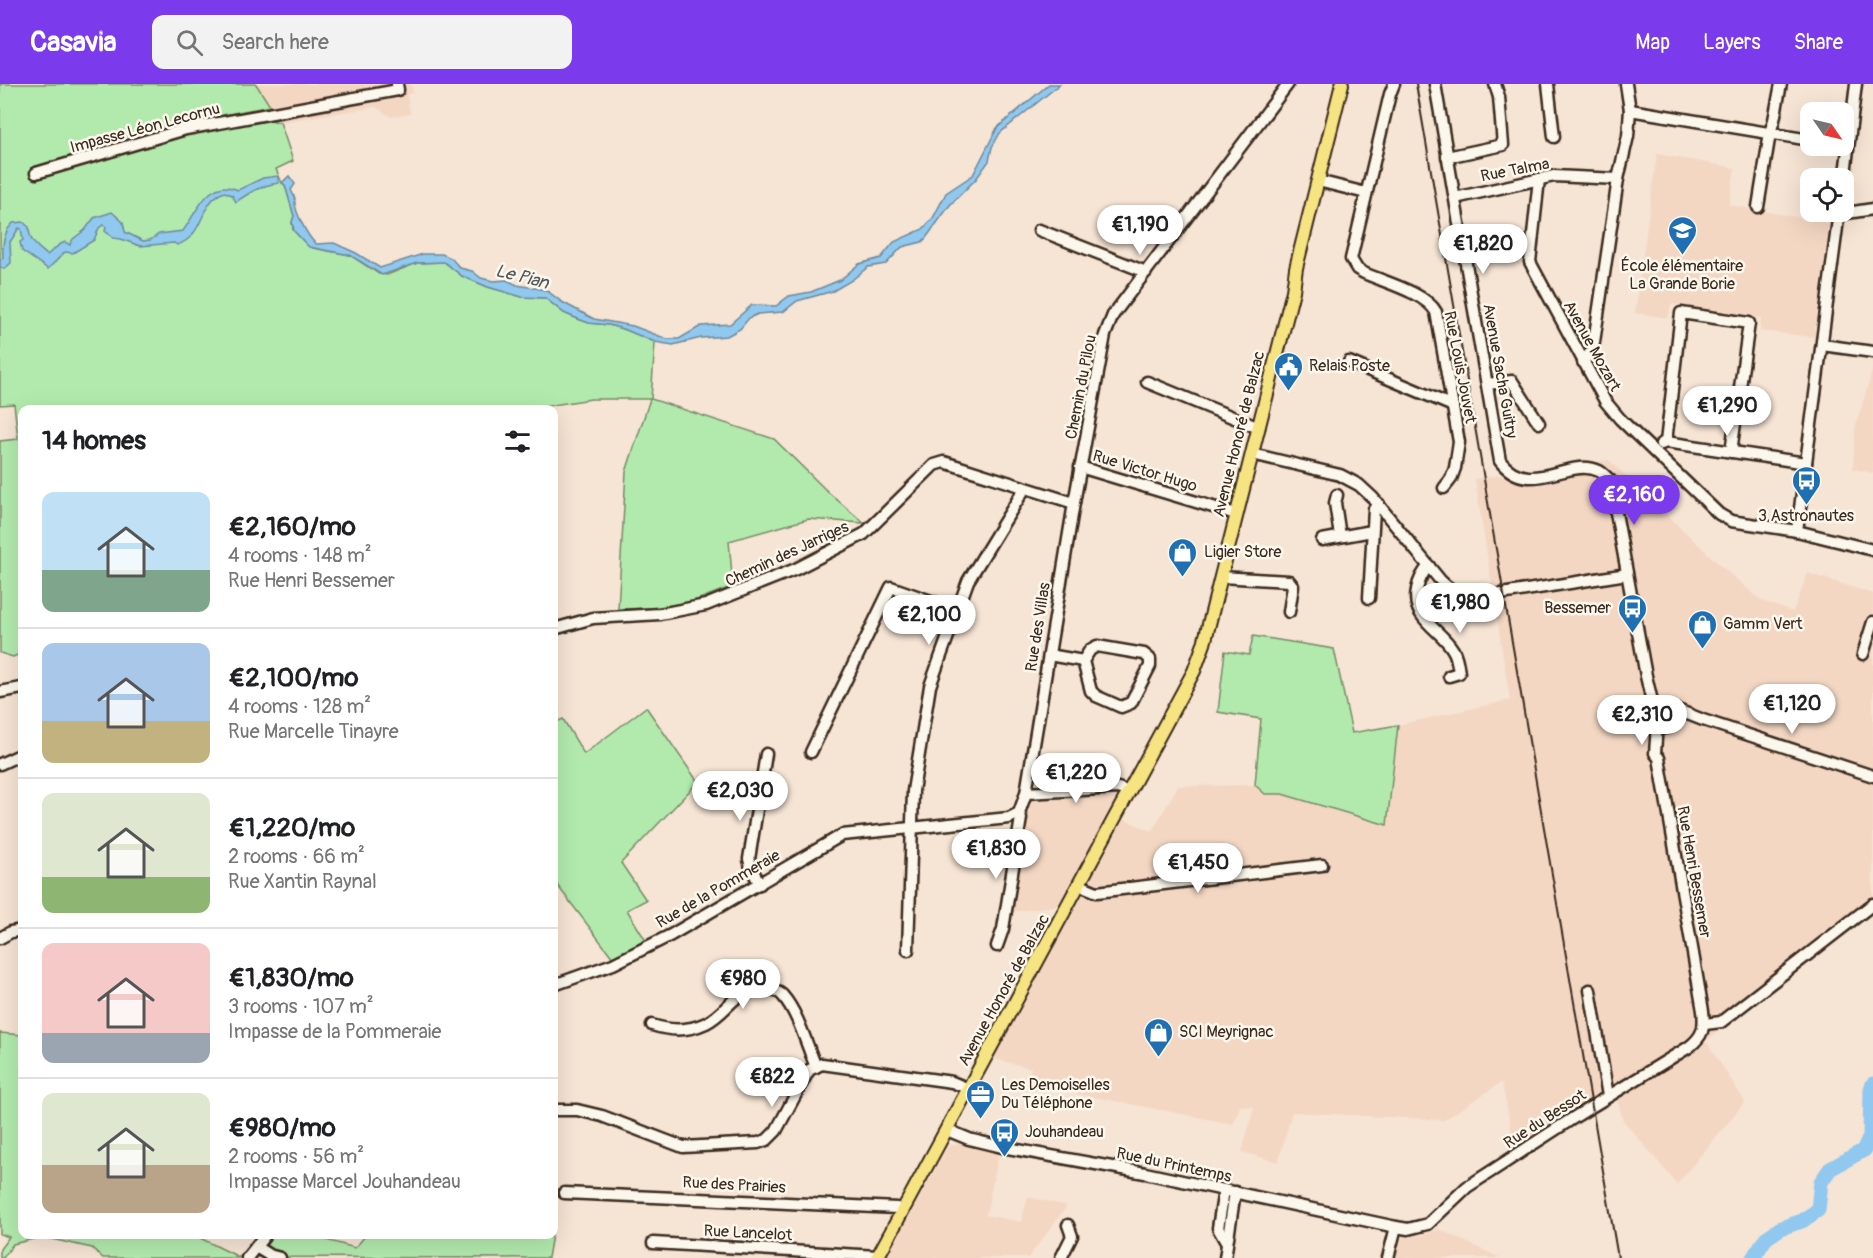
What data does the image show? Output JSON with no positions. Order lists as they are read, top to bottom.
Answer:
{
  "streets": {
    "main road": ["Avenue Honoré de Balzac"],
    "street": [
      "Impasse Léon Lecornu",
      "Rue Talma",
      "Avenue Mozart",
      "Rue Louis Jouvet",
      "Avenue Sacha Guitry",
      "Chemin du Pilou",
      "Rue Victor Hugo",
      "Chemin des Jarriges",
      "Rue des Villas",
      "Rue Henri Bessemer",
      "Rue de la Pommeraie",
      "Rue du Bessot",
      "Rue du Printemps",
      "Rue des Prairies",
      "Rue Lancelot"
    ]
  },
  "crossings": [
    ["Rue Talma", "Avenue Mozart"],
    ["Rue Talma", "Avenue Sacha Guitry"],
    ["Avenue Sacha Guitry", "Rue Henri Bessemer"],
    ["Chemin du Pilou", "Rue Victor Hugo"],
    ["Chemin du Pilou", "Rue des Villas"],
    ["Avenue Honoré de Balzac", "Rue Victor Hugo"],
    ["Avenue Honoré de Balzac", "Rue du Printemps"],
    ["Avenue Honoré de Balzac", "Rue des Prairies"],
    ["Avenue Honoré de Balzac", "Rue Lancelot"],
    ["Rue Victor Hugo", "Rue des Villas"],
    ["Chemin des Jarriges", "Rue des Villas"],
    ["Rue Henri Bessemer", "Rue du Bessot"],
    ["Rue du Bessot", "Rue du Printemps"]
  ],
  "water": ["Le Pian"],
  "places": {
    "school or university": ["École élémentaire La Grande Borie"],
    "public building": ["Relais Poste"],
    "bus stop": ["3 Astronautes", "Bessemer", "Jouhandeau"],
    "shop": ["Ligier Store", "Gamm Vert", "SCI Meyrignac"],
    "office": ["Les Demoiselles Du Téléphone"]
  },
  "north": "bottom right",
  "page": {
    "header": "Casavia",
    "search": "Search here",
    "nav": ["Map", "Layers", "Share"],
    "price": [
      "€1,190",
      "€1,820",
      "€1,290",
      "€2,160",
      "€1,980",
      "€2,100",
      "€1,120",
      "€2,310",
      "€1,220",
      "€2,030",
      "€1,830",
      "€1,450",
      "€980",
      "€822"
    ],
    "heading": "14 homes",
    "list": [
      {
        "name": "€2,160/mo",
        "note": "4 rooms · 148 m² · Rue Henri Bessemer"
      },
      {
        "name": "€2,100/mo",
        "note": "4 rooms · 128 m² · Rue Marcelle Tinayre"
      },
      {
        "name": "€1,220/mo",
        "note": "2 rooms · 66 m² · Rue Xantin Raynal"
      },
      {
        "name": "€1,830/mo",
        "note": "3 rooms · 107 m² · Impasse de la Pommeraie"
      },
      {
        "name": "€980/mo",
        "note": "2 rooms · 56 m² · Impasse Marcel Jouhandeau"
      }
    ]
  }
}
